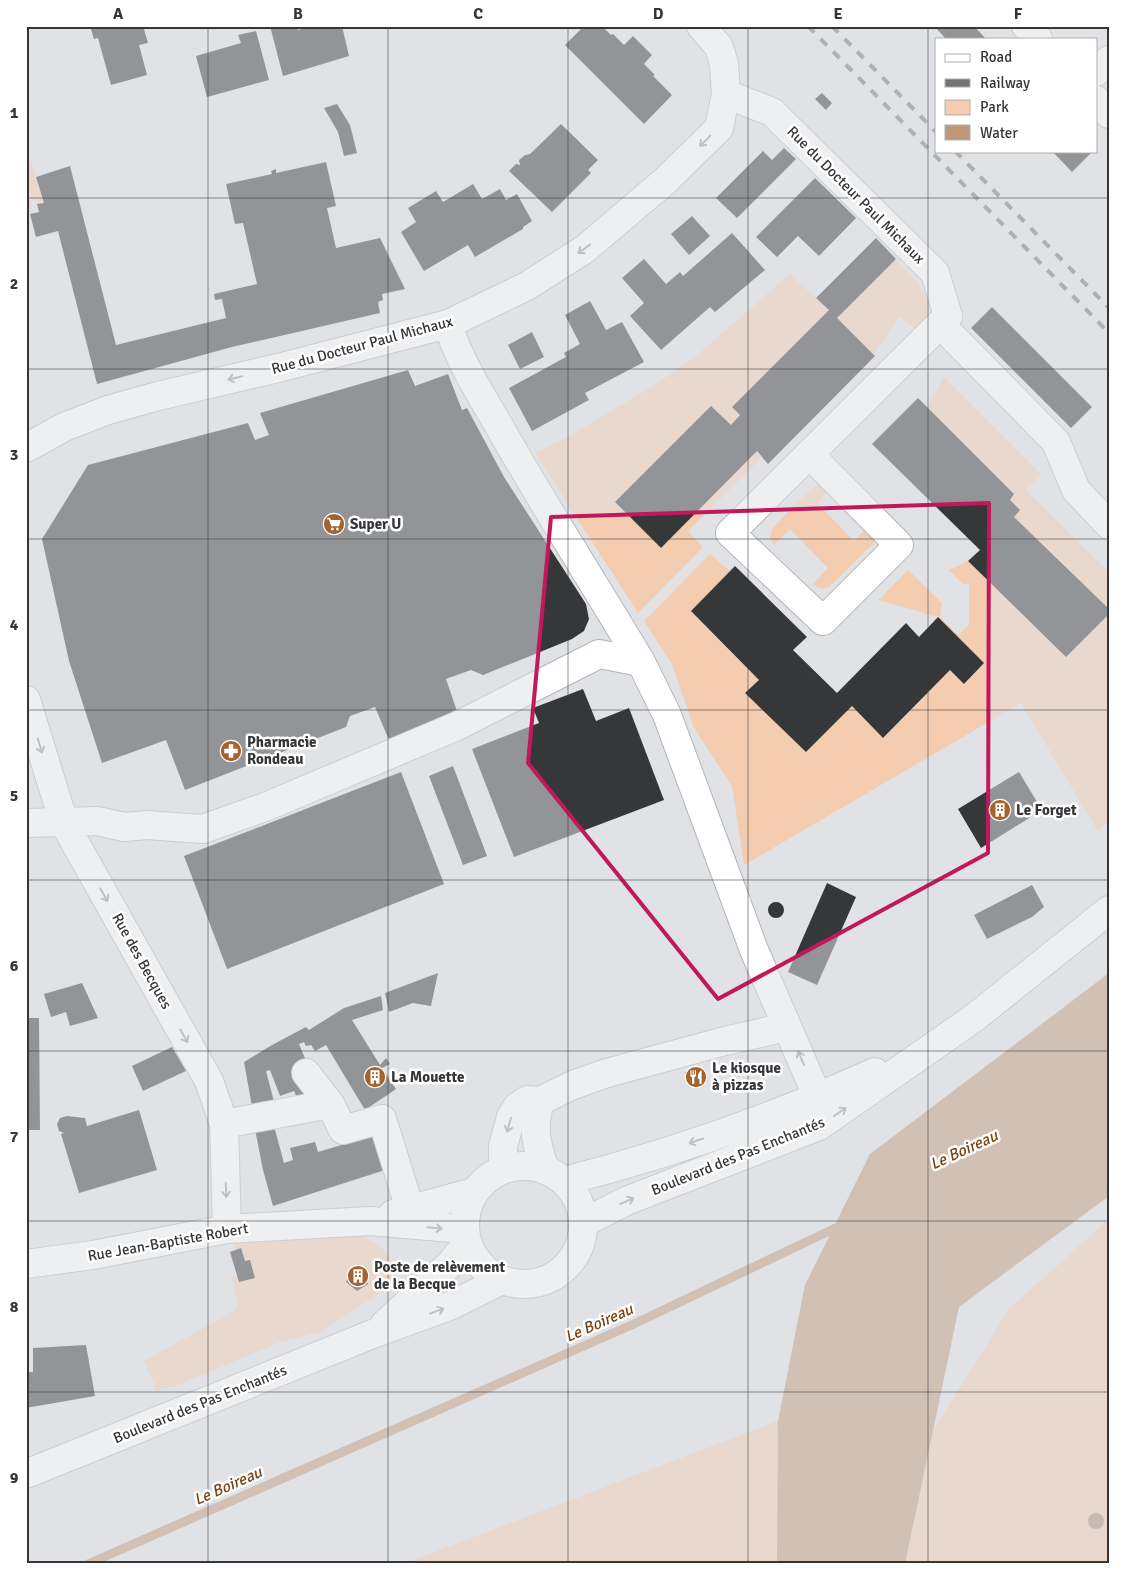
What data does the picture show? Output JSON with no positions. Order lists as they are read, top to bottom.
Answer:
{
  "streets": {
    "street": [
      "Rue du Docteur Paul Michaux",
      "Rue des Becques",
      "Boulevard des Pas Enchantés",
      "Rue Jean-Baptiste Robert"
    ]
  },
  "crossings": [
    ["Rue des Becques", "Rue Jean-Baptiste Robert"],
    ["Boulevard des Pas Enchantés", "Rue Jean-Baptiste Robert"]
  ],
  "one_way": ["Rue du Docteur Paul Michaux", "Rue des Becques"],
  "water": ["Le Boireau"],
  "places": {
    "supermarket": ["Super U"],
    "pharmacy": ["Pharmacie Rondeau"],
    "building": ["Le Forget", "La Mouette", "Poste de relèvement de la Becque"],
    "restaurant": ["Le kiosque à pizzas"]
  },
  "legend": [
    "Road",
    "Railway",
    "Park",
    "Water"
  ],
  "grid": {
    "columns": [
      "A",
      "B",
      "C",
      "D",
      "E",
      "F"
    ],
    "rows": [
      "1",
      "2",
      "3",
      "4",
      "5",
      "6",
      "7",
      "8",
      "9"
    ]
  }
}
